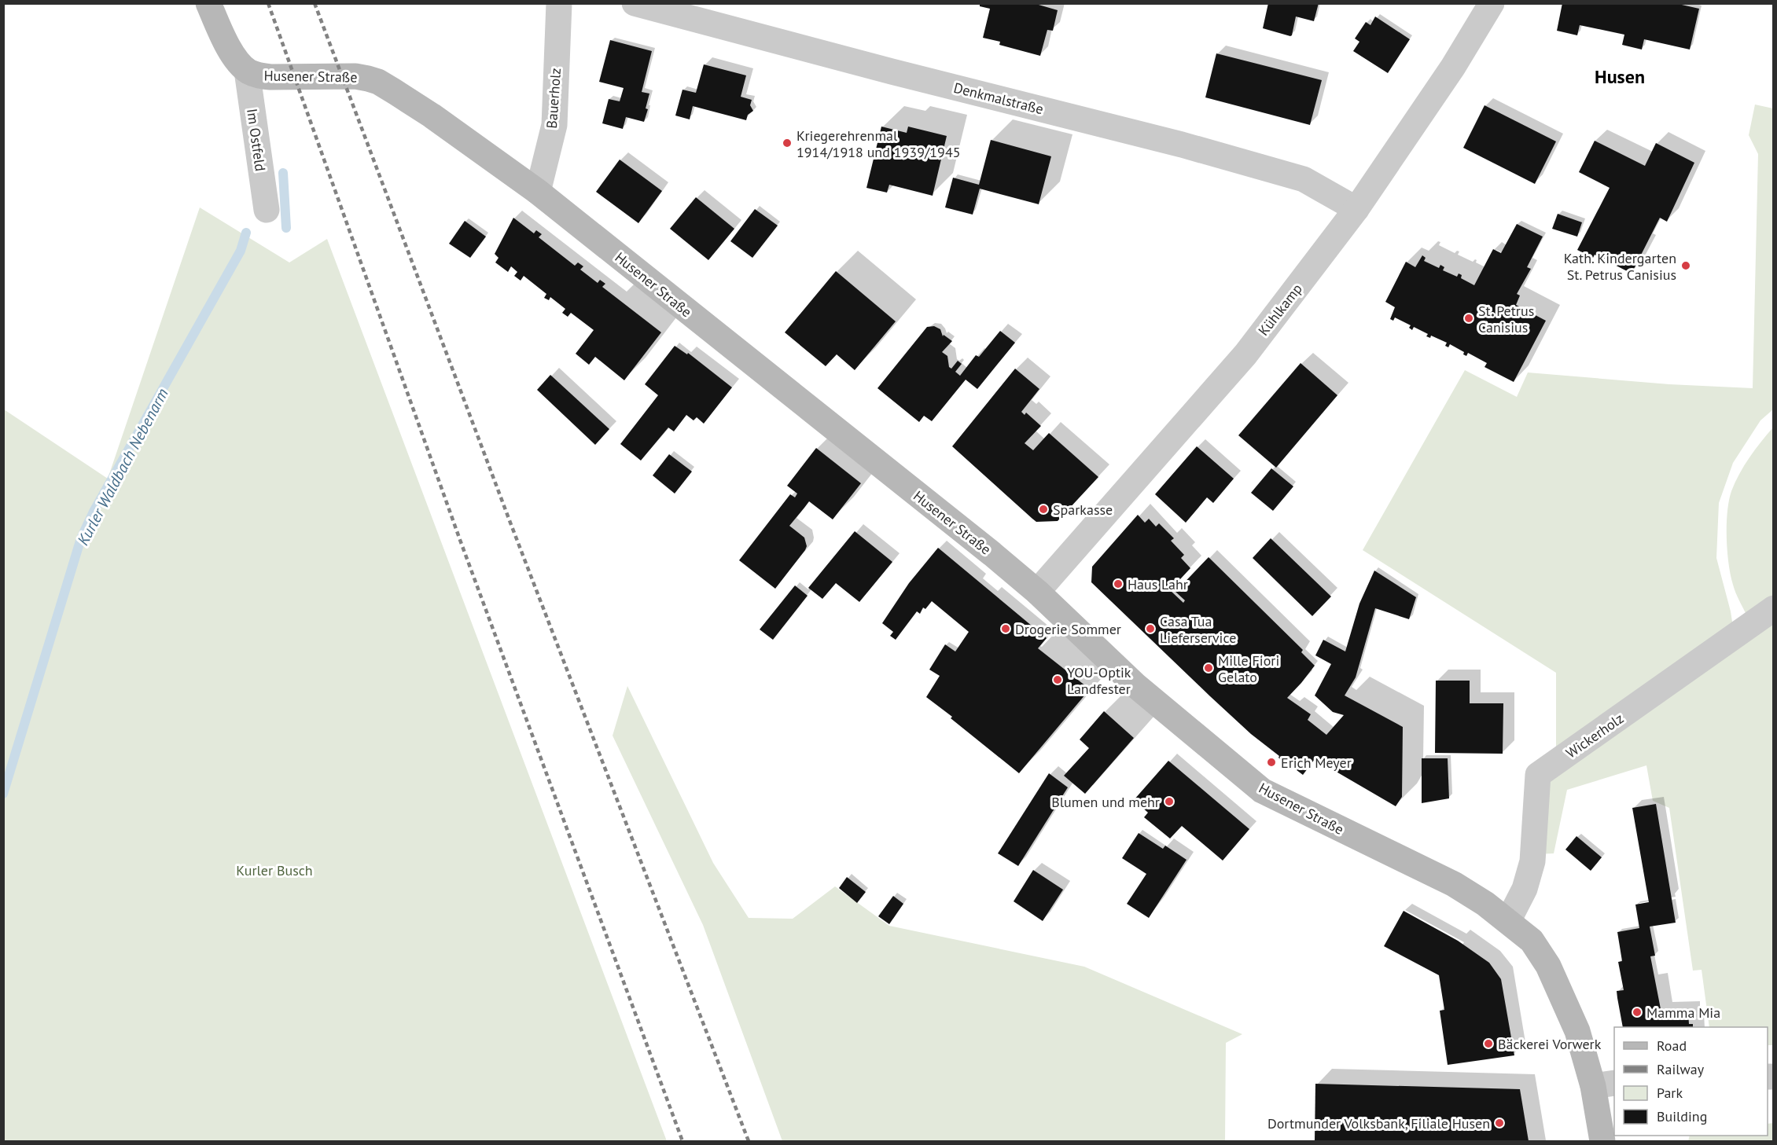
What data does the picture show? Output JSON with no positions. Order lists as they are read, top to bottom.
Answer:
{
  "streets": {
    "street": [
      "Husener Straße",
      "Bauerholz",
      "Denkmalstraße",
      "Im Ostfeld",
      "Kühlkamp",
      "Wickerholz"
    ]
  },
  "crossings": [
    ["Husener Straße", "Bauerholz"],
    ["Husener Straße", "Im Ostfeld"],
    ["Husener Straße", "Kühlkamp"],
    ["Husener Straße", "Wickerholz"],
    ["Denkmalstraße", "Kühlkamp"]
  ],
  "districts": ["Husen"],
  "water": ["Kurler Waldbach Nebenarm"],
  "parks": ["Kurler Busch"],
  "places": [
    "Kriegerehrenmal 1914/1918 und 1939/1945",
    "Kath. Kindergarten St. Petrus Canisius",
    "St. Petrus Canisius",
    "Sparkasse",
    "Haus Lahr",
    "Drogerie Sommer",
    "Casa Tua Lieferservice",
    "Mille Fiori Gelato",
    "YOU-Optik Landfester",
    "Erich Meyer",
    "Blumen und mehr",
    "Mamma Mia",
    "Bäckerei Vorwerk",
    "Dortmunder Volksbank, Filiale Husen"
  ],
  "legend": [
    "Road",
    "Railway",
    "Park",
    "Building"
  ]
}
